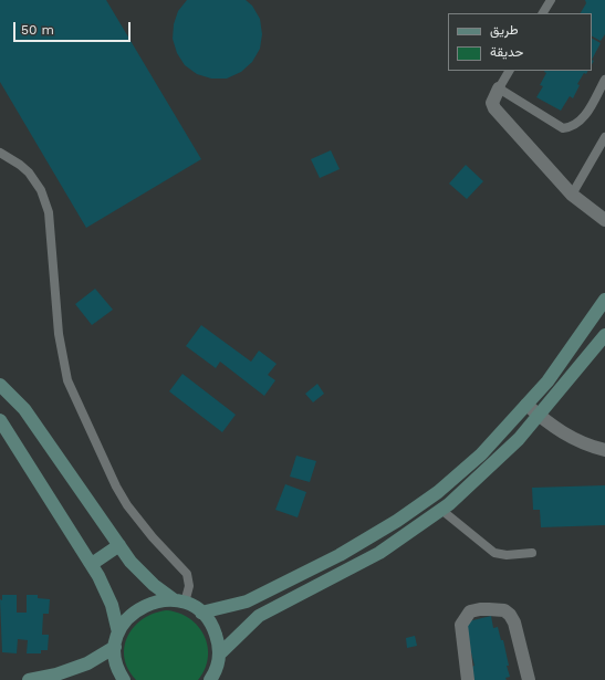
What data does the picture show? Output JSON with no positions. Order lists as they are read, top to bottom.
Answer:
{
  "legend": ["طريق", "حديقة"],
  "scale_bar": "50 m"
}
